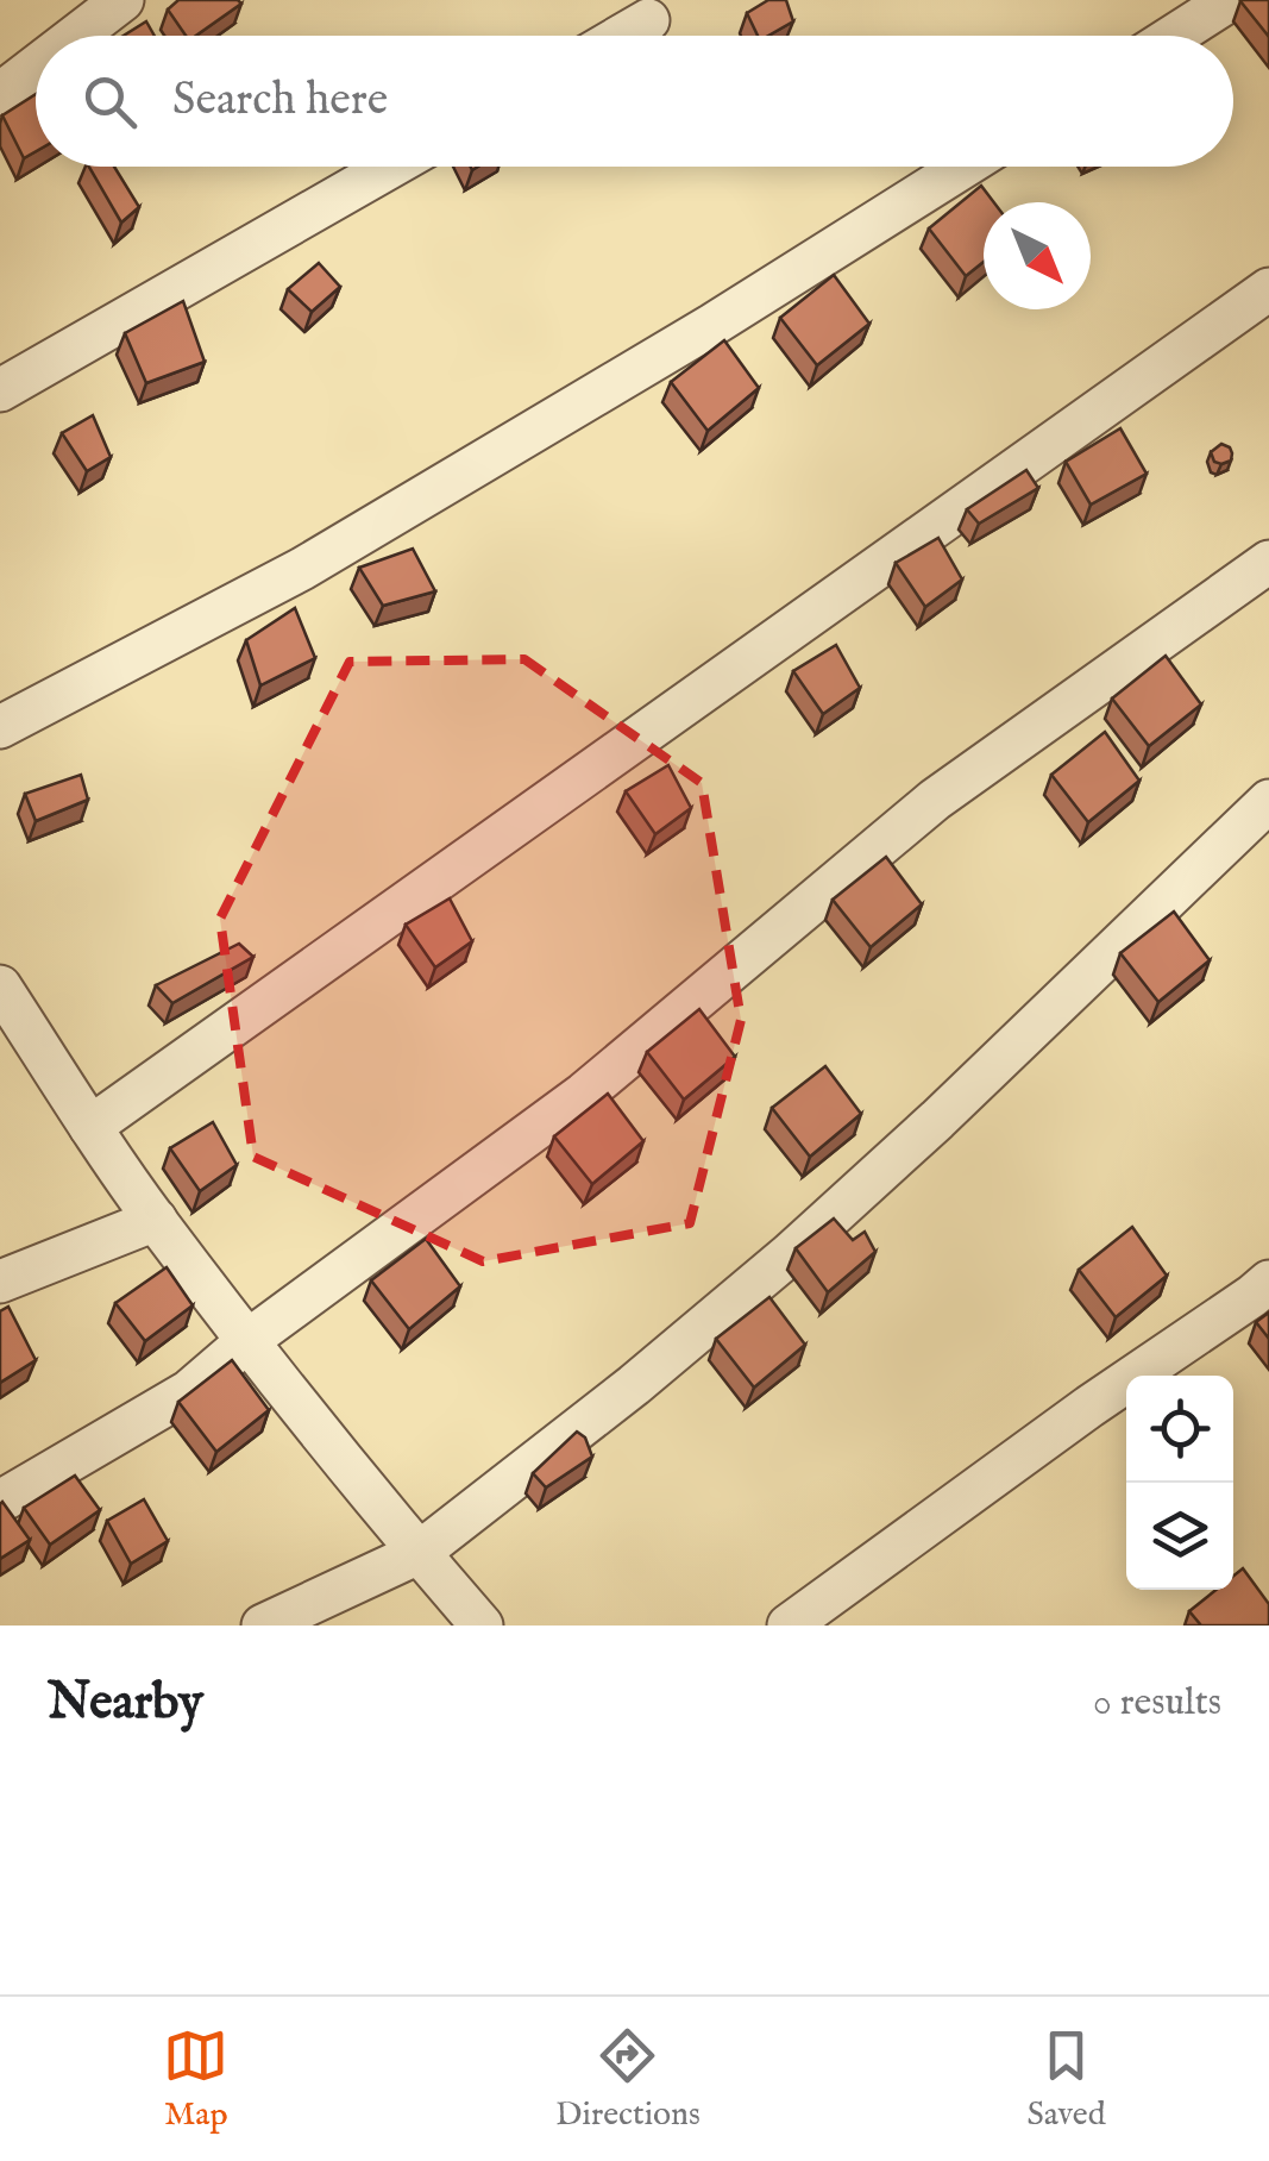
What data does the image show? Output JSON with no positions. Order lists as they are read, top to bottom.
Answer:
{
  "north": "bottom right",
  "page": {
    "search": "Search here",
    "heading": ["Nearby", "0 results"],
    "nav": ["Map", "Directions", "Saved"]
  }
}
